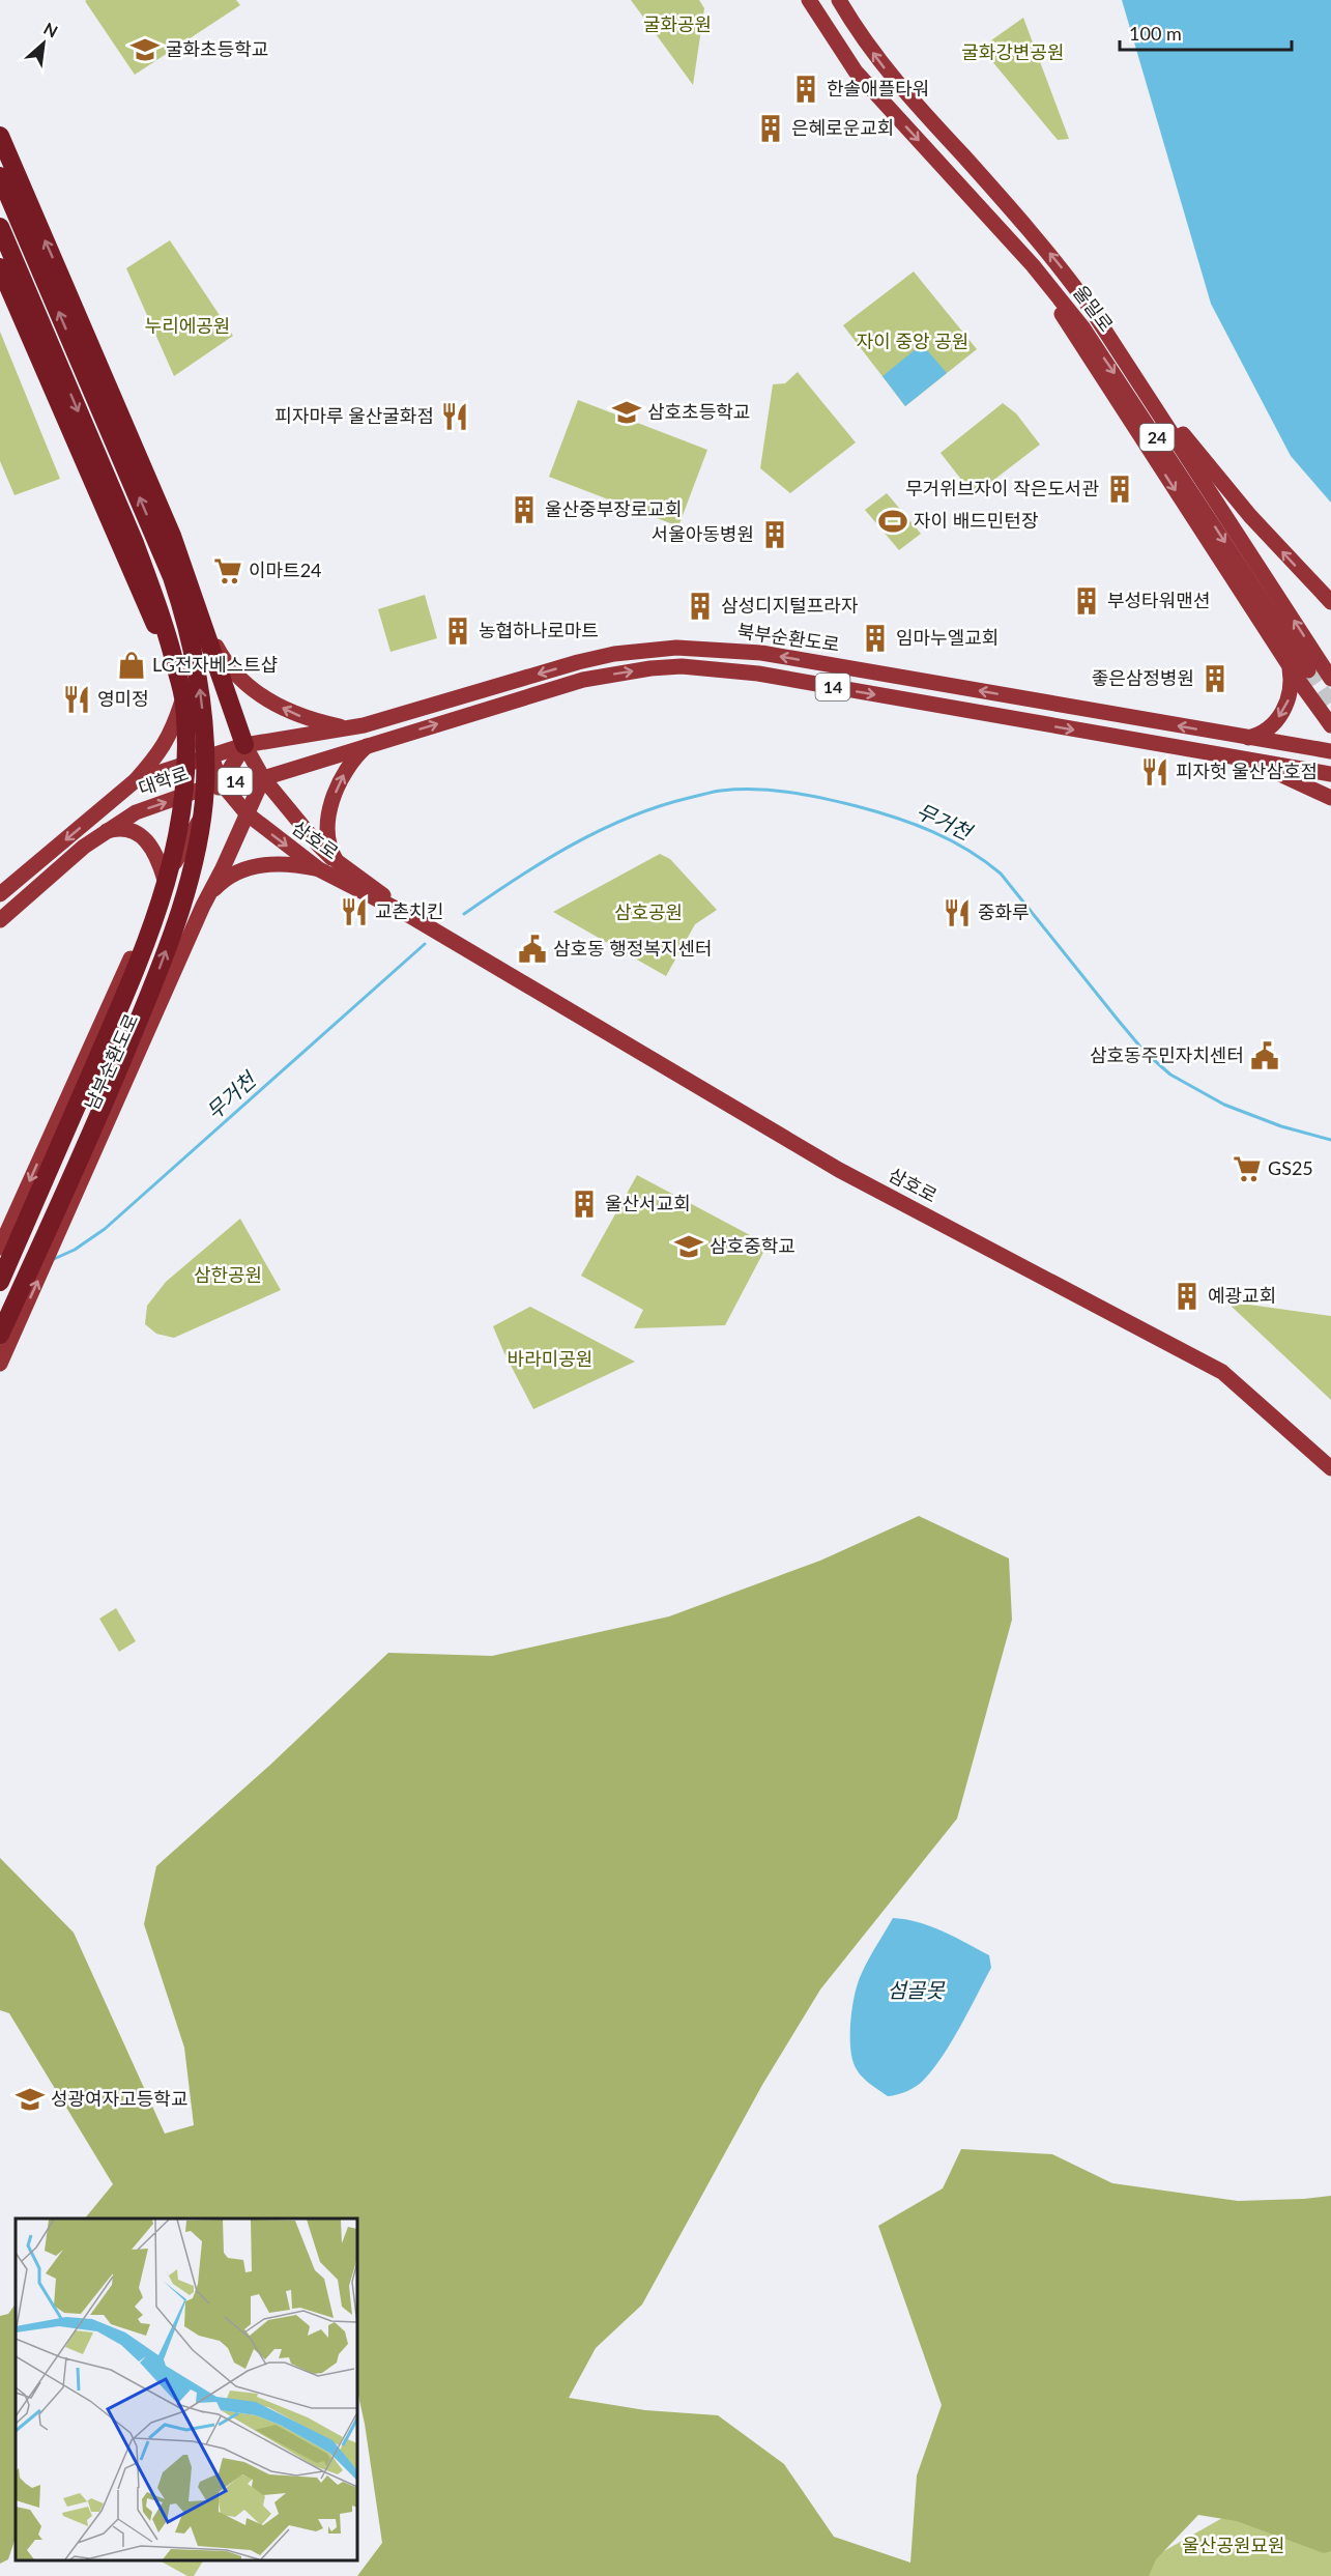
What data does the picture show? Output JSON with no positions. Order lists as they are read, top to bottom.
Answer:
{
  "streets": {
    "main road": [
      "울밀로",
      "24",
      "북부순환도로",
      "14",
      "대학로",
      "삼호로",
      "남부순환도로"
    ]
  },
  "crossings": [
    ["북부순환도로", "대학로"],
    ["북부순환도로", "삼호로"],
    ["북부순환도로", "남부순환도로"],
    ["14", "대학로"],
    ["대학로", "삼호로"],
    ["대학로", "남부순환도로"],
    ["삼호로", "남부순환도로"]
  ],
  "water": ["무거천", "섬골못"],
  "parks": [
    "굴화공원",
    "굴화강변공원",
    "누리에공원",
    "자이 중앙 공원",
    "삼호공원",
    "삼한공원",
    "바라미공원",
    "울산공원묘원"
  ],
  "places": {
    "school or university": [
      "굴화초등학교",
      "삼호초등학교",
      "삼호중학교",
      "성광여자고등학교"
    ],
    "building": [
      "한솔애플타워",
      "은혜로운교회",
      "무거위브자이 작은도서관",
      "울산중부장로교회",
      "서울아동병원",
      "부성타워맨션",
      "삼성디지털프라자",
      "농협하나로마트",
      "임마누엘교회",
      "좋은삼정병원",
      "울산서교회",
      "예광교회"
    ],
    "restaurant": [
      "피자마루 울산굴화점",
      "영미정",
      "피자헛 울산삼호점",
      "교촌치킨",
      "중화루"
    ],
    "sports": ["자이 배드민턴장"],
    "supermarket": ["이마트24", "GS25"],
    "shop": ["LG전자베스트샵"],
    "public building": ["삼호동 행정복지센터", "삼호동주민자치센터"]
  },
  "scale_bar": "100 m",
  "north": "top right"
}
